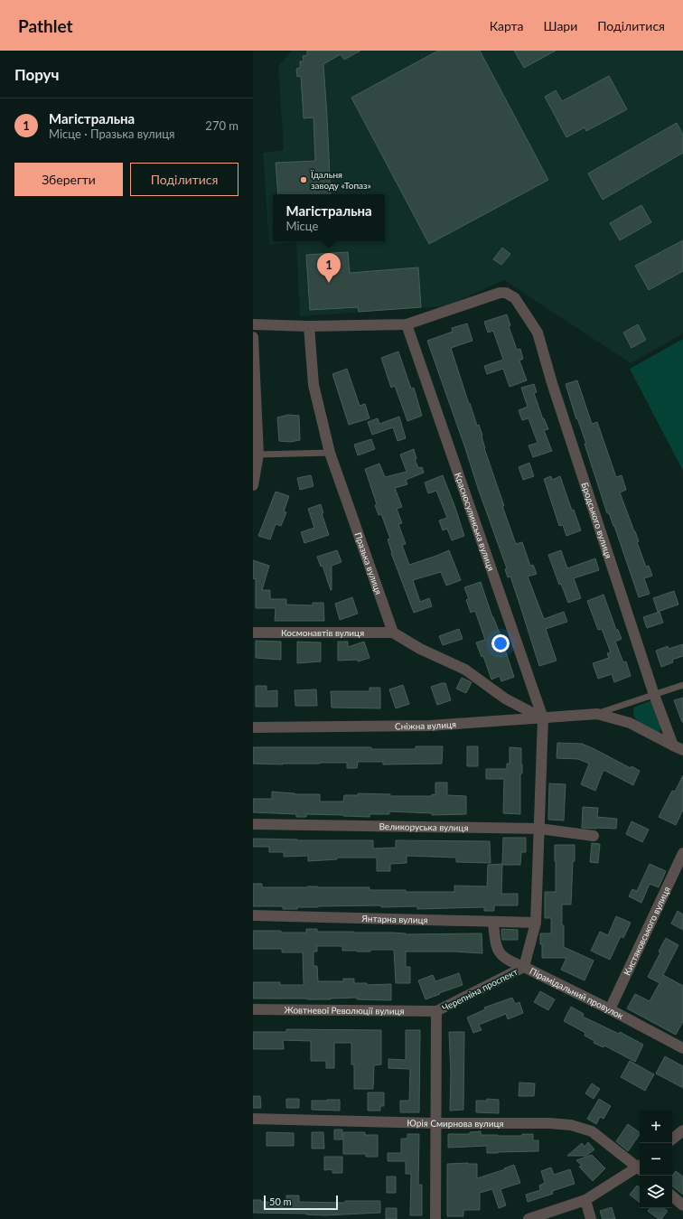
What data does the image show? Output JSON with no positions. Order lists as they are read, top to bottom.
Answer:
{
  "streets": {
    "street": [
      "Бродського вулиця",
      "Красносулинська вулиця",
      "Празька вулиця",
      "Космонавтів вулиця",
      "Сніжна вулиця",
      "Великоруська вулиця",
      "Янтарна вулиця",
      "Кистяковського вулиця",
      "Черепніна проспект",
      "Пірамідальний провулок",
      "Жовтневої Революції вулиця",
      "Юрія Смирнова вулиця"
    ]
  },
  "crossings": [
    ["Бродського вулиця", "Красносулинська вулиця"],
    ["Бродського вулиця", "Сніжна вулиця"],
    ["Красносулинська вулиця", "Сніжна вулиця"],
    ["Красносулинська вулиця", "Черепніна проспект"],
    ["Празька вулиця", "Космонавтів вулиця"],
    ["Сніжна вулиця", "Черепніна проспект"],
    ["Великоруська вулиця", "Черепніна проспект"],
    ["Янтарна вулиця", "Черепніна проспект"],
    ["Янтарна вулиця", "Пірамідальний провулок"],
    ["Кистяковського вулиця", "Пірамідальний провулок"],
    ["Черепніна проспект", "Пірамідальний провулок"],
    ["Черепніна проспект", "Жовтневої Революції вулиця"],
    ["Черепніна проспект", "Юрія Смирнова вулиця"]
  ],
  "places": ["Їдальня заводу «Топаз»"],
  "scale_bar": "50 m",
  "page": {
    "header": "Pathlet",
    "nav": ["Карта", "Шари", "Поділитися"],
    "heading": "Поруч",
    "list": [
      {
        "mark": "1",
        "name": "Магістральна",
        "note": "Місце · Празька вулиця",
        "value": "270 m"
      }
    ],
    "buttons": ["Зберегти", "Поділитися"],
    "popup": ["Магістральна", "Місце"],
    "pins": "1",
    "map_buttons": ["+", "−"],
    "scale": "50 m"
  }
}
